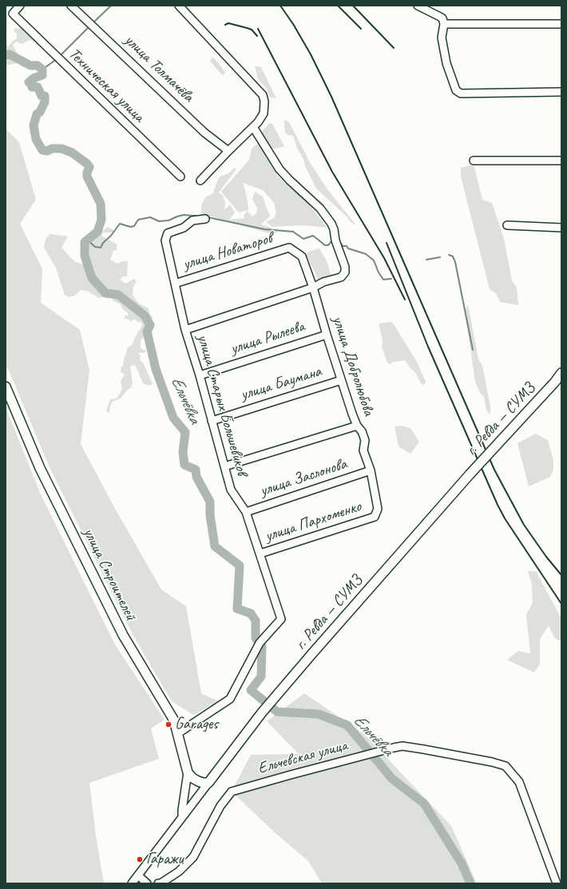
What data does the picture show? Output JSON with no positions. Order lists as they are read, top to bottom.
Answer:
{
  "streets": {
    "main road": ["г. Ревда — СУМЗ", "улица Строителей"],
    "street": [
      "улица Толмачёва",
      "Техническая улица",
      "улица Новаторов",
      "улица Рылеева",
      "улица Добролюбова",
      "улица Баумана",
      "улица Старых Большевиков",
      "улица Заслонова",
      "улица Пархоменко",
      "Ельчевская улица"
    ]
  },
  "crossings": [
    ["улица Новаторов", "улица Добролюбова"],
    ["улица Новаторов", "улица Старых Большевиков"],
    ["улица Рылеева", "улица Добролюбова"],
    ["улица Рылеева", "улица Старых Большевиков"],
    ["улица Добролюбова", "улица Баумана"],
    ["улица Добролюбова", "улица Заслонова"],
    ["улица Добролюбова", "улица Пархоменко"],
    ["улица Баумана", "улица Старых Большевиков"],
    ["улица Старых Большевиков", "улица Заслонова"],
    ["улица Старых Большевиков", "улица Пархоменко"],
    ["улица Старых Большевиков", "улица Строителей"],
    ["г. Ревда — СУМЗ", "улица Строителей"]
  ],
  "water": ["Ельчёвка"],
  "places": ["Garages", "Гаражи"]
}
